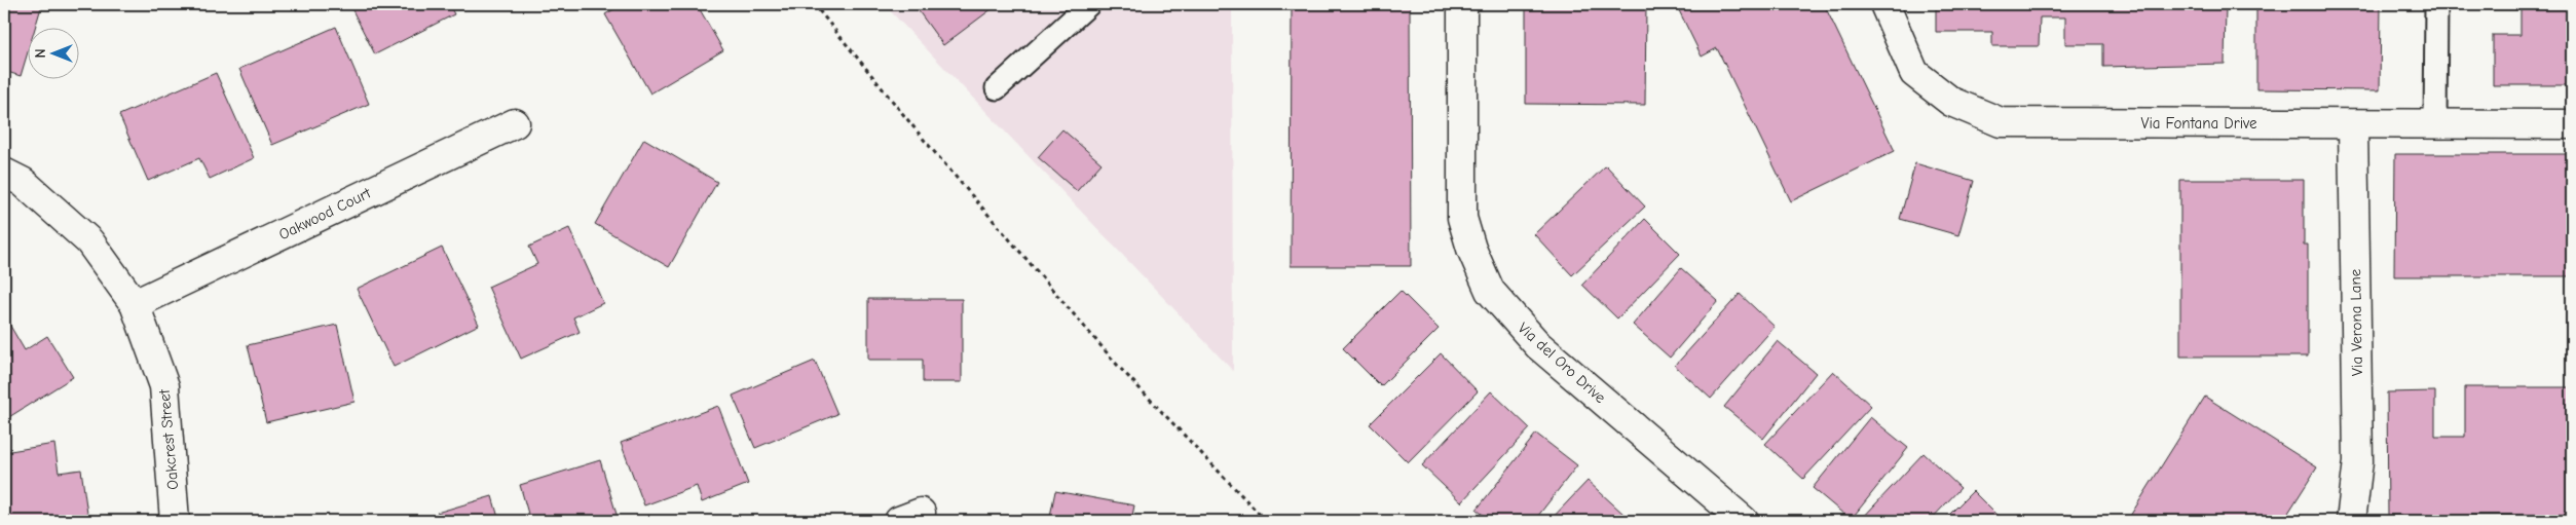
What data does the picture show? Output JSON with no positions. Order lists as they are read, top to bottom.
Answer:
{
  "streets": {
    "street": [
      "Via Fontana Drive",
      "Oakwood Court",
      "Via Verona Lane",
      "Via del Oro Drive",
      "Oakcrest Street"
    ]
  },
  "crossings": [
    ["Via Fontana Drive", "Via Verona Lane"],
    ["Oakwood Court", "Oakcrest Street"]
  ],
  "north": "left"
}
